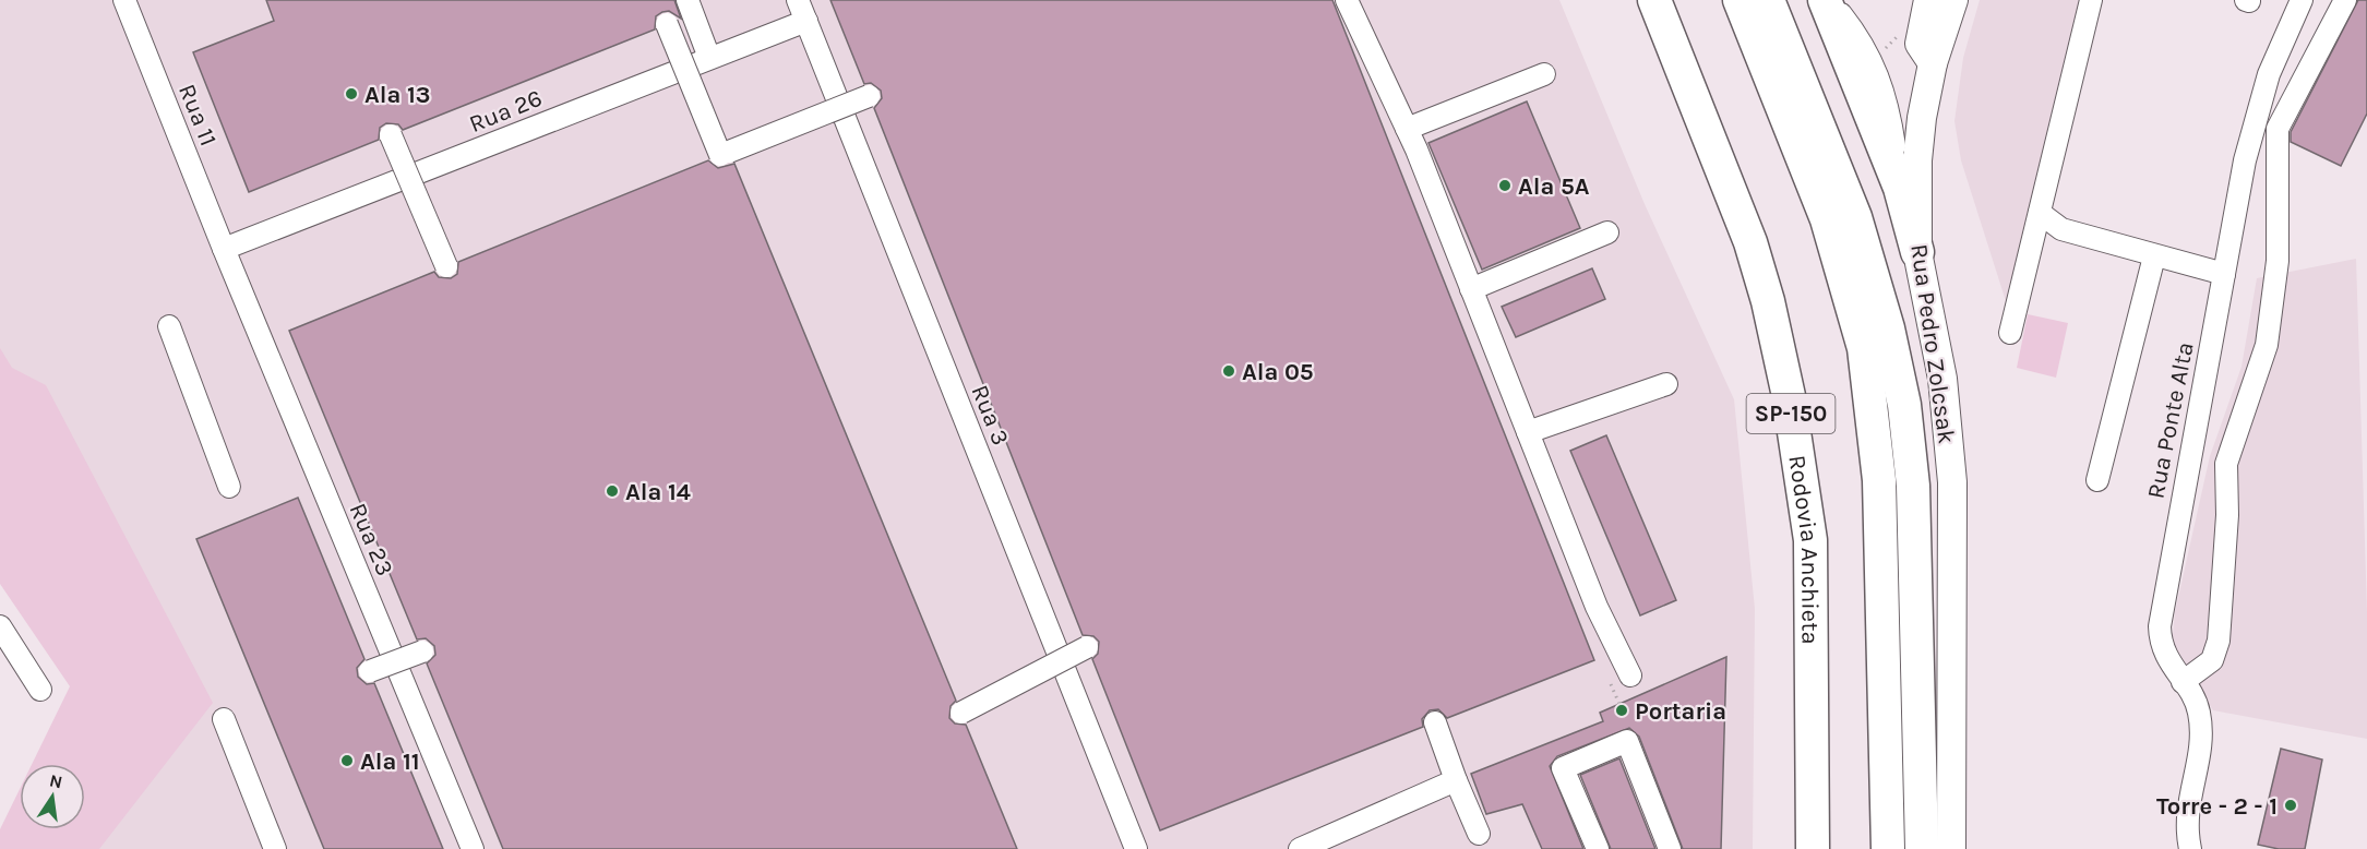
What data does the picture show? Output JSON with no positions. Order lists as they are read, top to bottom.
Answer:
{
  "streets": {
    "highway": ["SP-150", "Rodovia Anchieta"],
    "main road": ["Rua Pedro Zolcsak"],
    "street": [
      "Rua 26",
      "Rua 11",
      "Rua 3",
      "Rua Ponte Alta",
      "Rua 23"
    ]
  },
  "crossings": [
    ["Rua 26", "Rua 11"],
    ["Rua 26", "Rua 3"],
    ["Rua 26", "Rua 23"],
    ["Rua 11", "Rua 23"]
  ],
  "places": [
    "Ala 13",
    "Ala 5A",
    "Ala 05",
    "Ala 14",
    "Portaria",
    "Ala 11",
    "Torre - 2 - 1"
  ],
  "north": "top"
}
